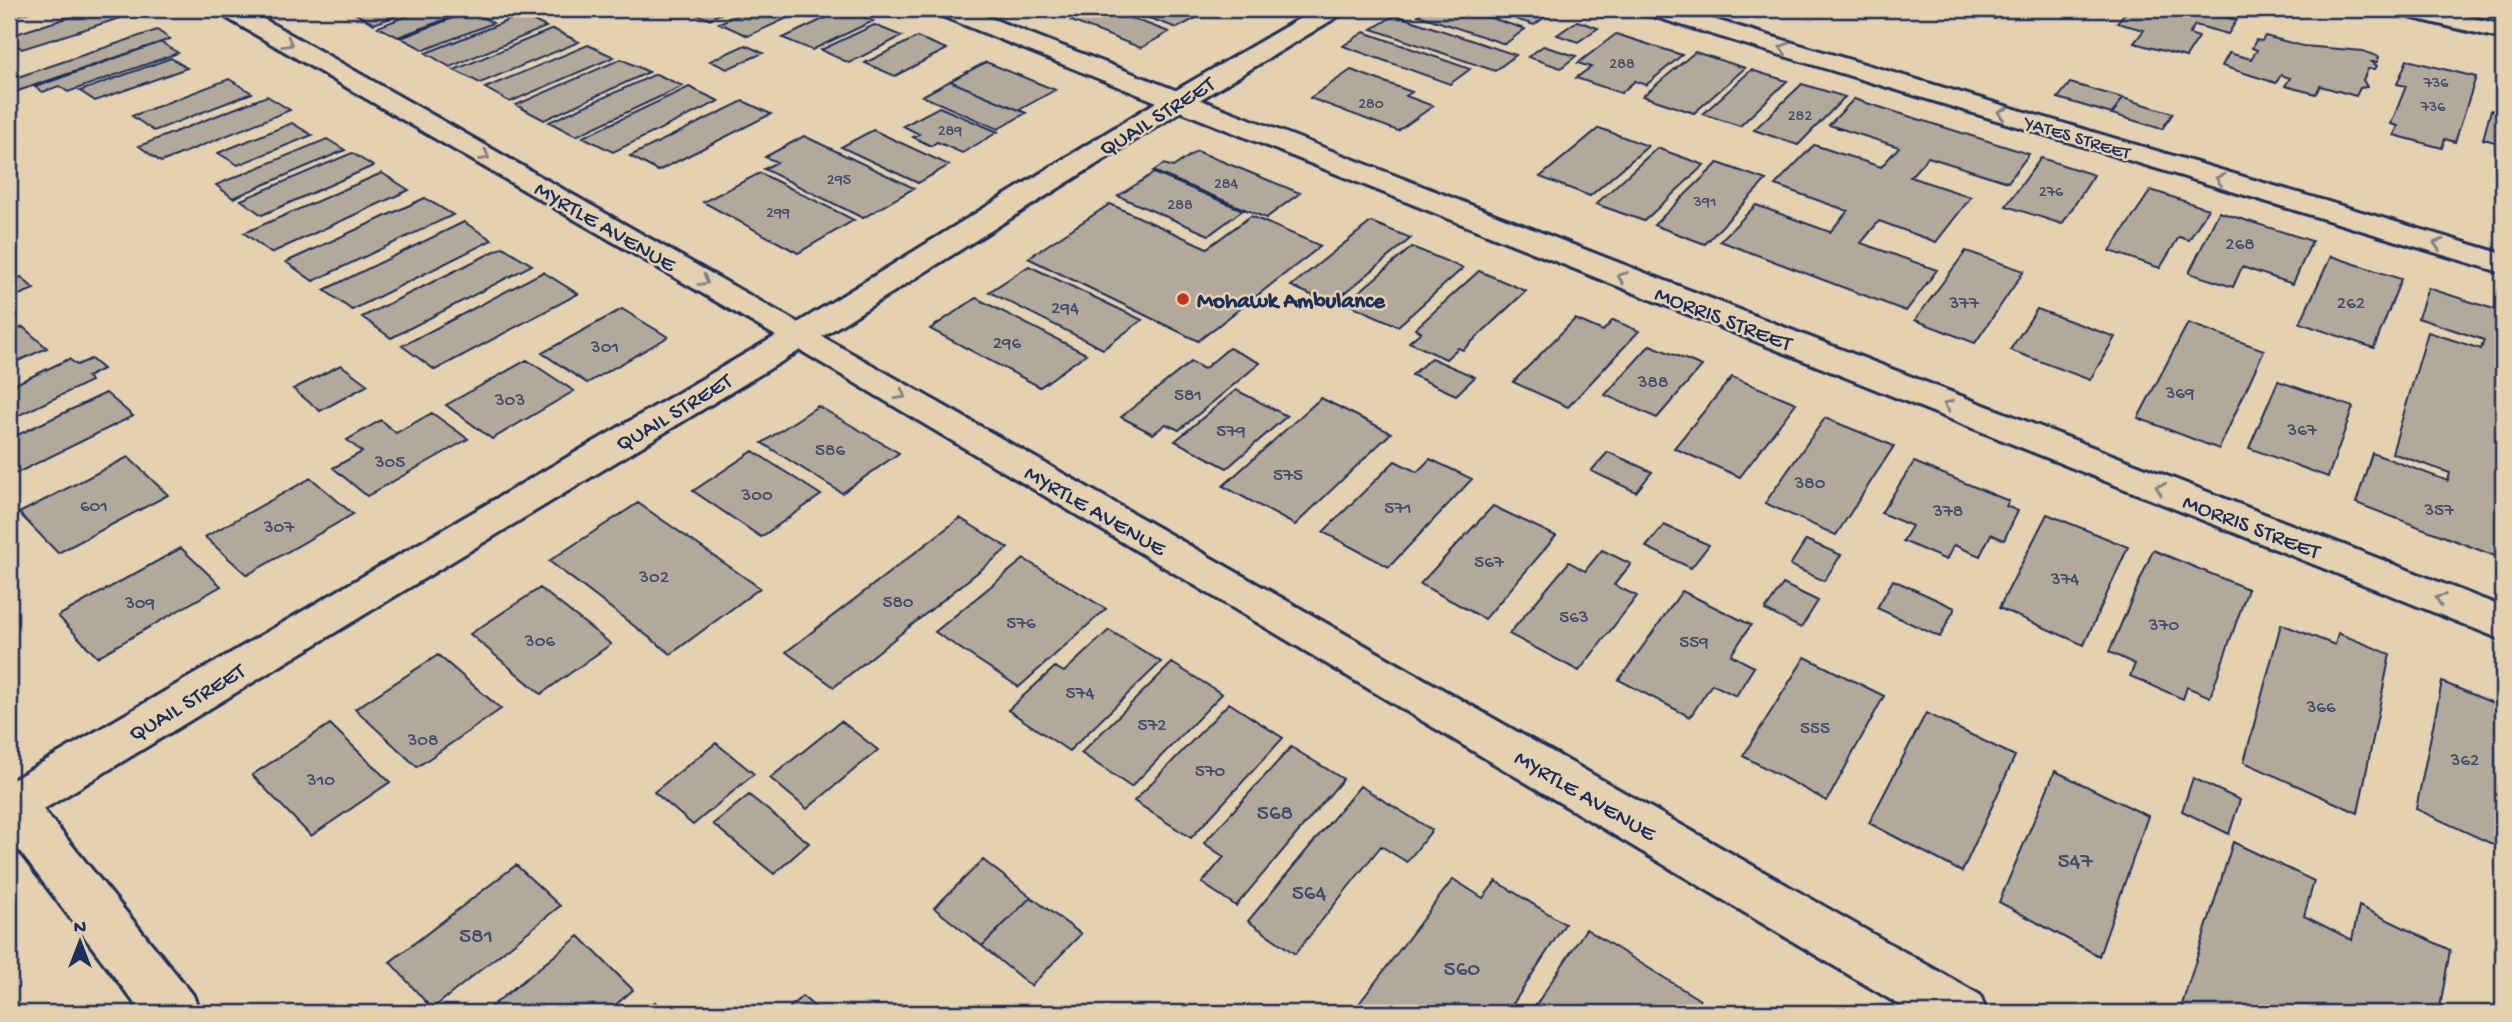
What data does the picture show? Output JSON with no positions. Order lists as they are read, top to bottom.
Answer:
{
  "streets": {
    "street": [
      "QUAIL STREET",
      "YATES STREET",
      "MYRTLE AVENUE",
      "MORRIS STREET"
    ]
  },
  "crossings": [
    ["QUAIL STREET", "MYRTLE AVENUE"],
    ["QUAIL STREET", "MORRIS STREET"]
  ],
  "one_way": ["YATES STREET", "MYRTLE AVENUE", "MORRIS STREET"],
  "places": ["Mohawk Ambulance"],
  "house_numbers": [
    "288",
    "736",
    "280",
    "736",
    "282",
    "289",
    "295",
    "284",
    "276",
    "391",
    "288",
    "299",
    "268",
    "377",
    "262",
    "294",
    "296",
    "301",
    "388",
    "369",
    "581",
    "303",
    "367",
    "579",
    "586",
    "305",
    "575",
    "380",
    "300",
    "601",
    "571",
    "357",
    "378",
    "307",
    "567",
    "302",
    "374",
    "580",
    "309",
    "563",
    "576",
    "370",
    "306",
    "559",
    "574",
    "366",
    "572",
    "555",
    "308",
    "362",
    "570",
    "310",
    "568",
    "547",
    "564",
    "581",
    "560"
  ],
  "north": "top"
}
